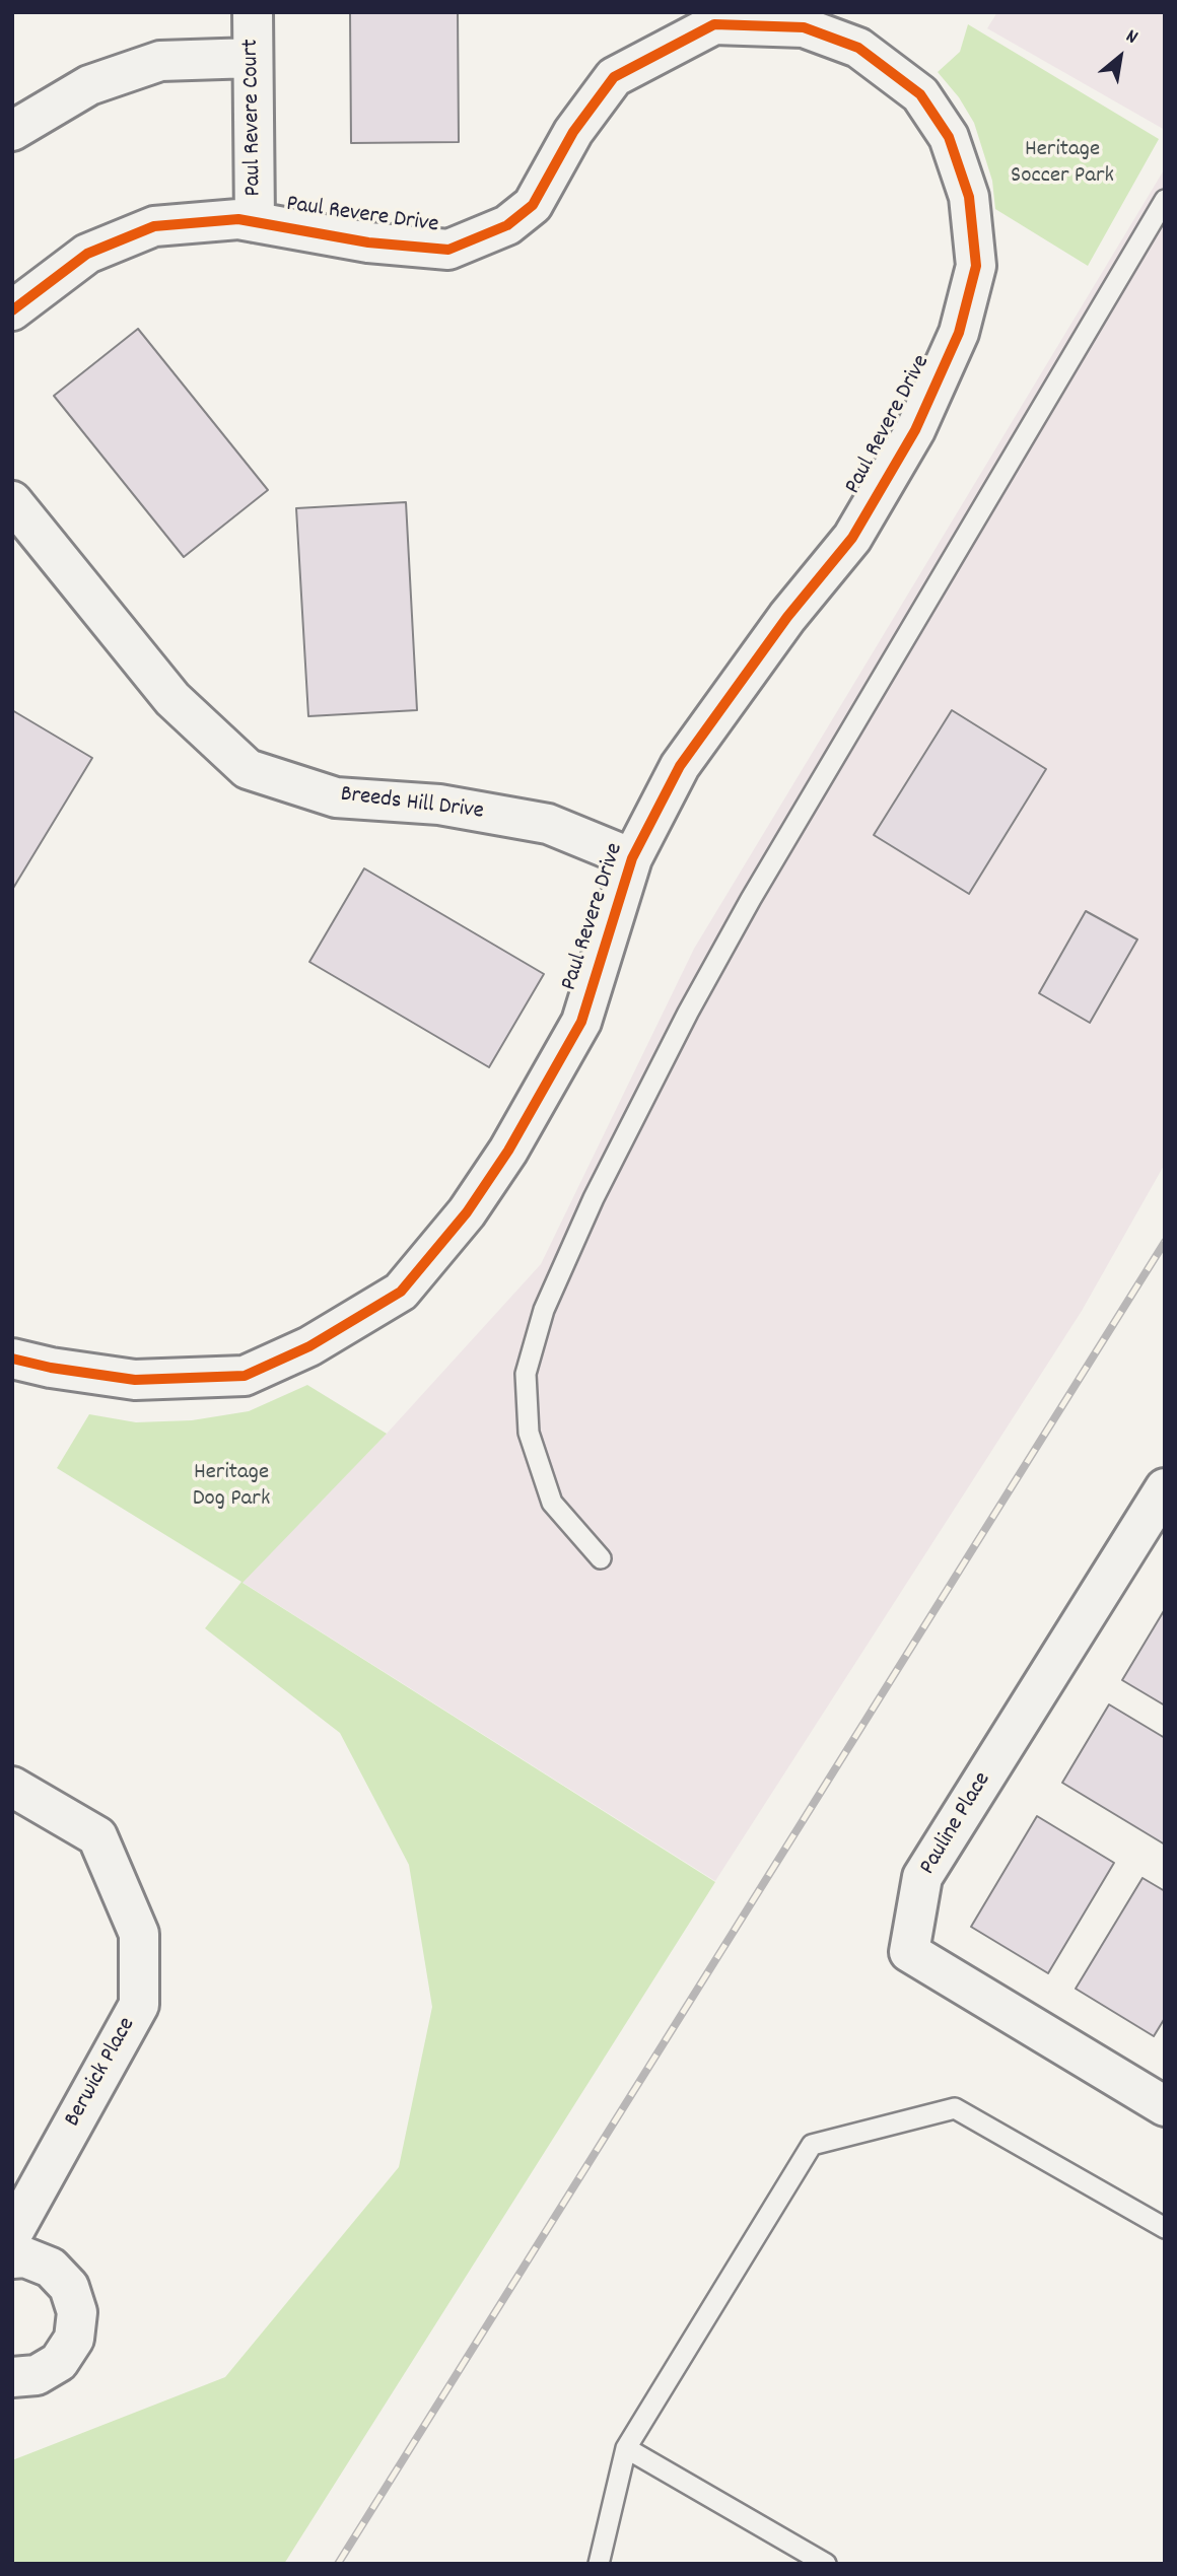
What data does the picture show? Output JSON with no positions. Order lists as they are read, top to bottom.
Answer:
{
  "streets": {
    "street": [
      "Paul Revere Court",
      "Paul Revere Drive",
      "Breeds Hill Drive",
      "Pauline Place",
      "Berwick Place"
    ]
  },
  "crossings": [
    ["Paul Revere Court", "Paul Revere Drive"],
    ["Paul Revere Drive", "Breeds Hill Drive"]
  ],
  "parks": ["Heritage Soccer Park", "Heritage Dog Park"],
  "north": "top right"
}
